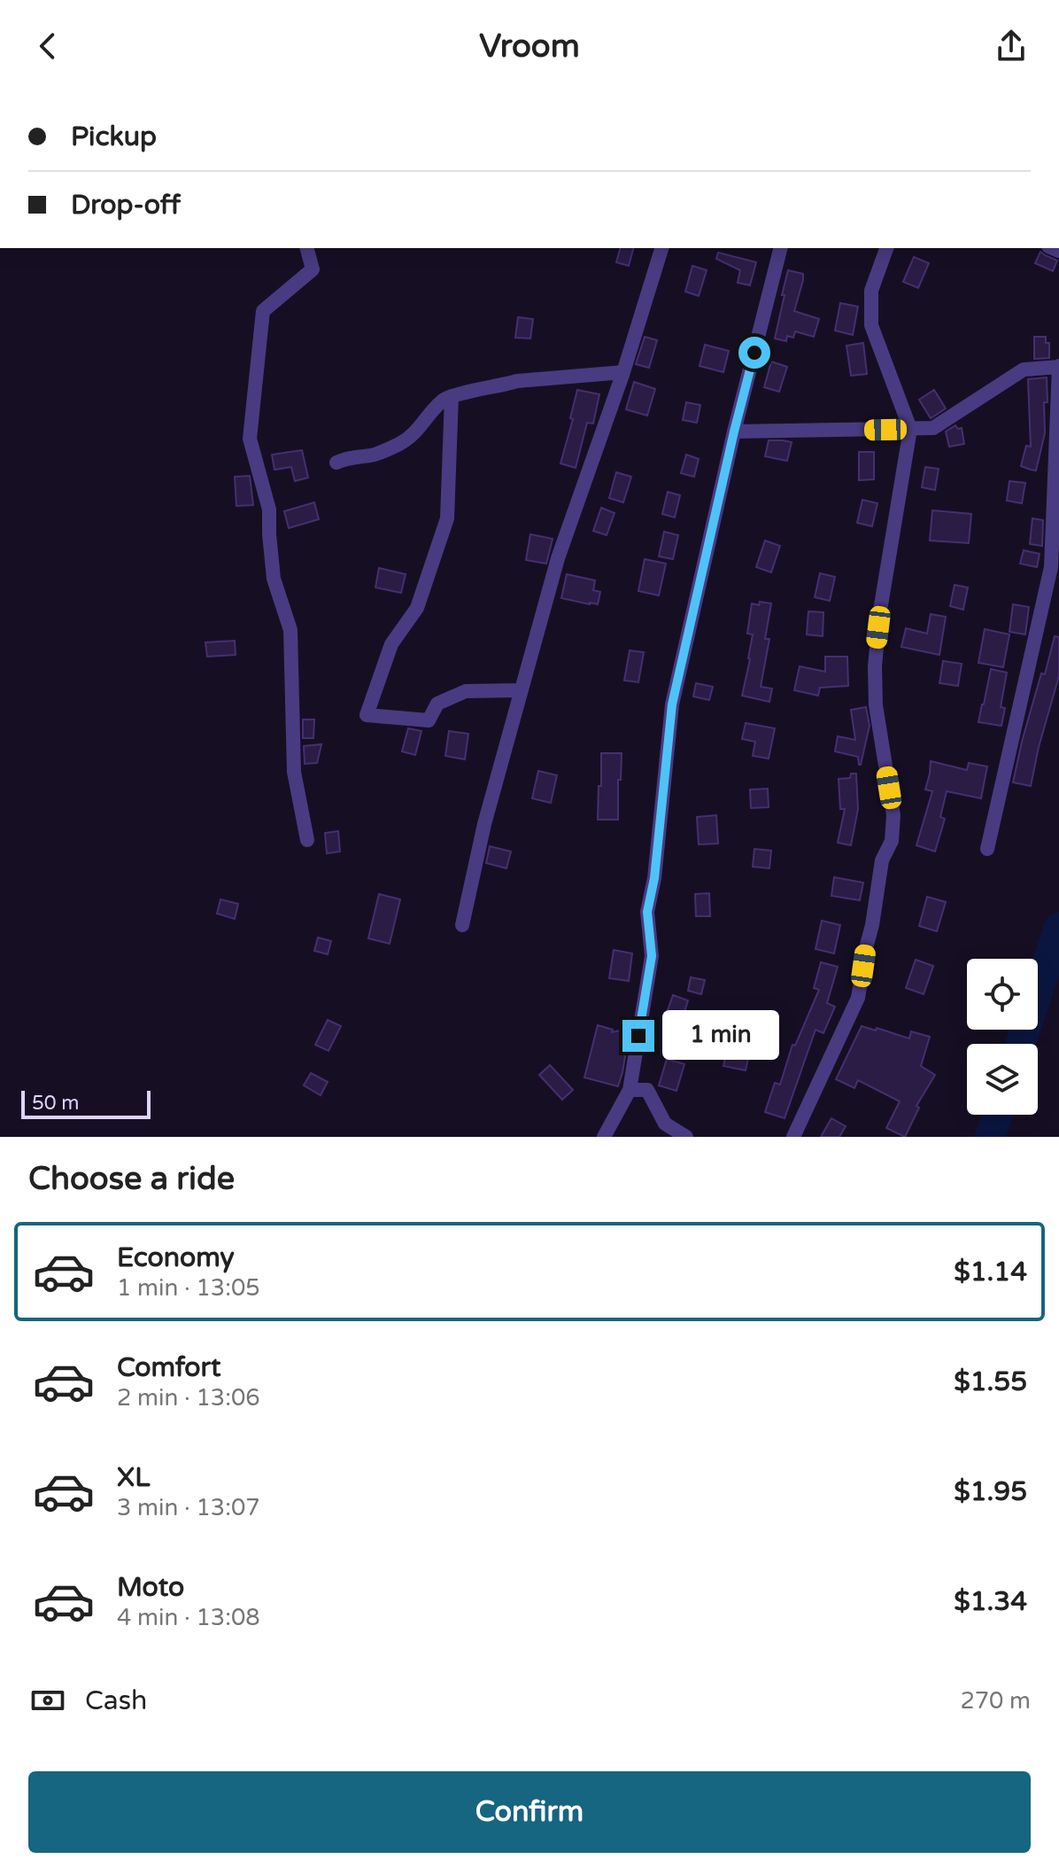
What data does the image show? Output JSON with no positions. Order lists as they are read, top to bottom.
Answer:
{
  "scale_bar": "50 m",
  "page": {
    "header": "Vroom",
    "banner": ["Pickup", "Drop-off"],
    "bubble": "1 min",
    "scale": "50 m",
    "heading": "Choose a ride",
    "list": [
      {
        "name": "Economy",
        "note": "1 min · 13:05",
        "value": "$1.14"
      },
      {
        "name": "Comfort",
        "note": "2 min · 13:06",
        "value": "$1.55"
      },
      {
        "name": "XL",
        "note": "3 min · 13:07",
        "value": "$1.95"
      },
      {
        "name": "Moto",
        "note": "4 min · 13:08",
        "value": "$1.34"
      }
    ],
    "pay": ["Cash", "270 m"],
    "buttons": "Confirm"
  }
}
